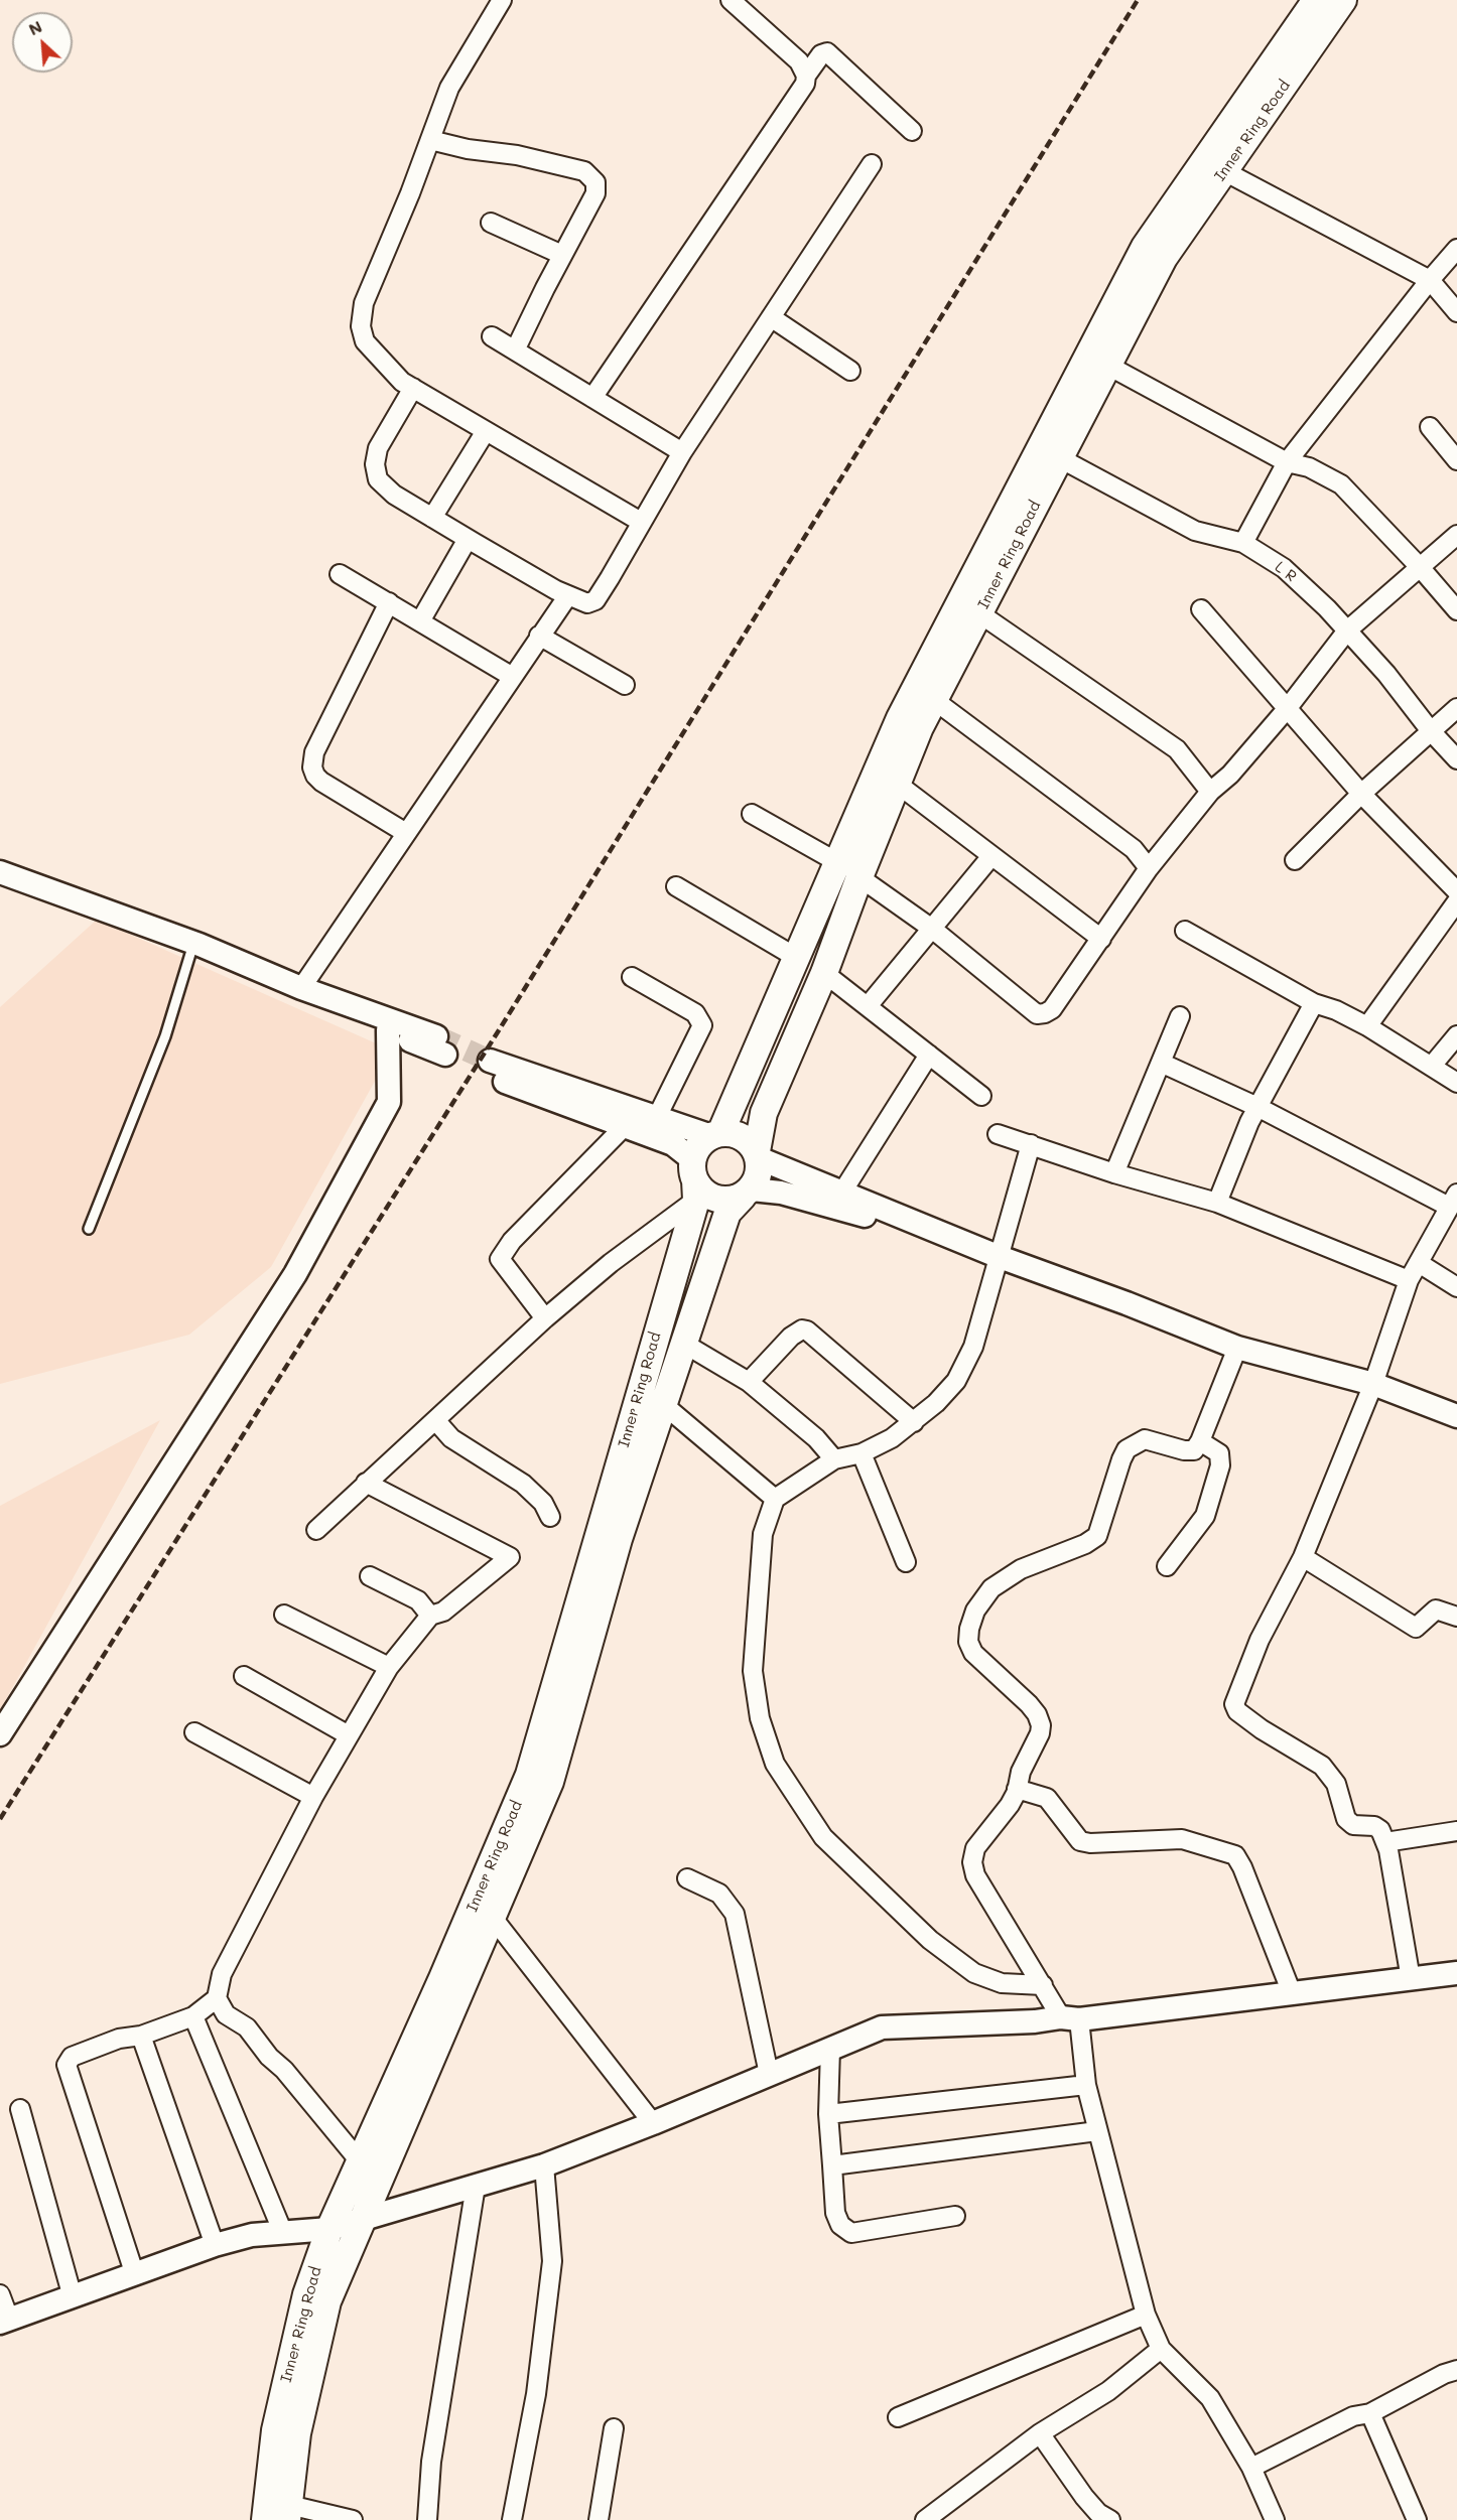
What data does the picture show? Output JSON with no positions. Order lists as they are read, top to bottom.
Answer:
{
  "streets": {
    "main road": ["Inner Ring Road"],
    "street": ["L R"]
  },
  "crossings": [
    ["Inner Ring Road", "L R"]
  ],
  "north": "top left"
}
